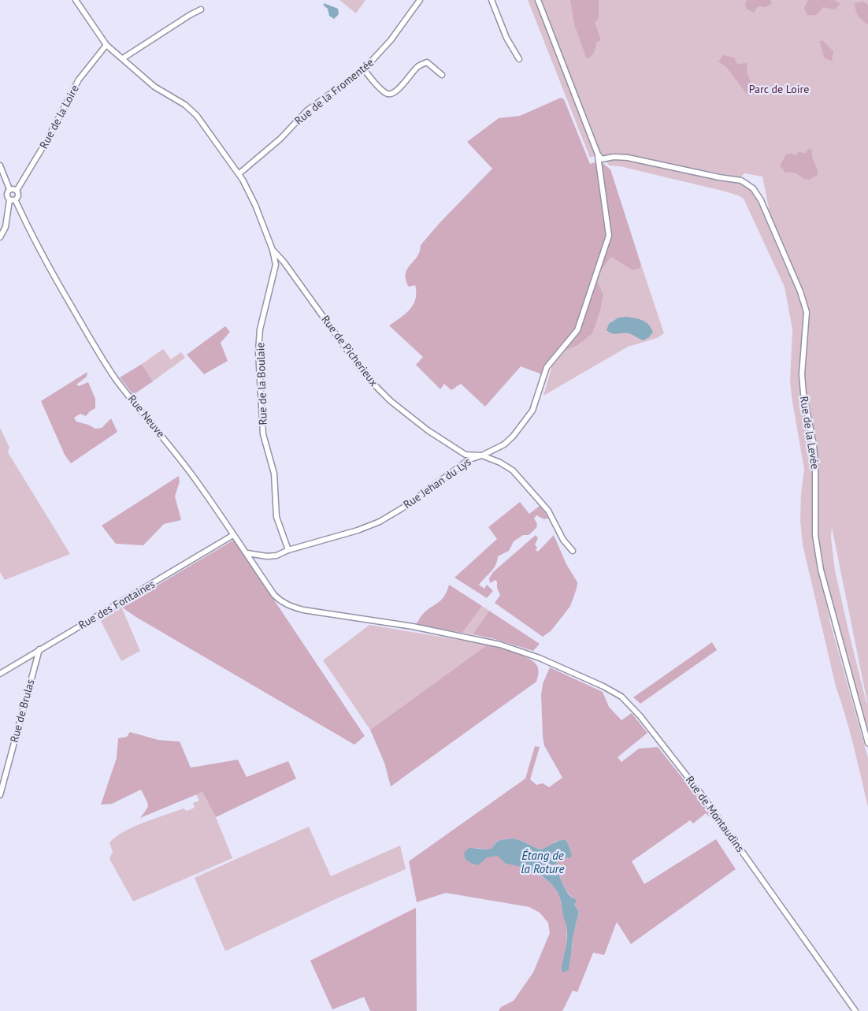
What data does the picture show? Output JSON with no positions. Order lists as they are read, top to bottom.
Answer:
{
  "streets": {
    "street": [
      "Rue de la Fromentée",
      "Rue de la Loire",
      "Rue de Picherieux",
      "Rue de la Boulaie",
      "Rue Neuve",
      "Rue de la Levée",
      "Rue Jehan du Lys",
      "Rue des Fontaines",
      "Rue de Brulas",
      "Rue de Montaudins"
    ]
  },
  "crossings": [
    ["Rue de la Fromentée", "Rue de la Boulaie"],
    ["Rue de la Loire", "Rue de la Boulaie"],
    ["Rue de la Loire", "Rue Neuve"],
    ["Rue de Picherieux", "Rue de la Boulaie"],
    ["Rue de Picherieux", "Rue Jehan du Lys"],
    ["Rue de la Boulaie", "Rue Jehan du Lys"],
    ["Rue Neuve", "Rue Jehan du Lys"],
    ["Rue Neuve", "Rue des Fontaines"],
    ["Rue Neuve", "Rue de Montaudins"],
    ["Rue de la Levée", "Rue Jehan du Lys"],
    ["Rue des Fontaines", "Rue de Brulas"]
  ],
  "water": ["Étang de la Roture"],
  "parks": ["Parc de Loire"]
}
